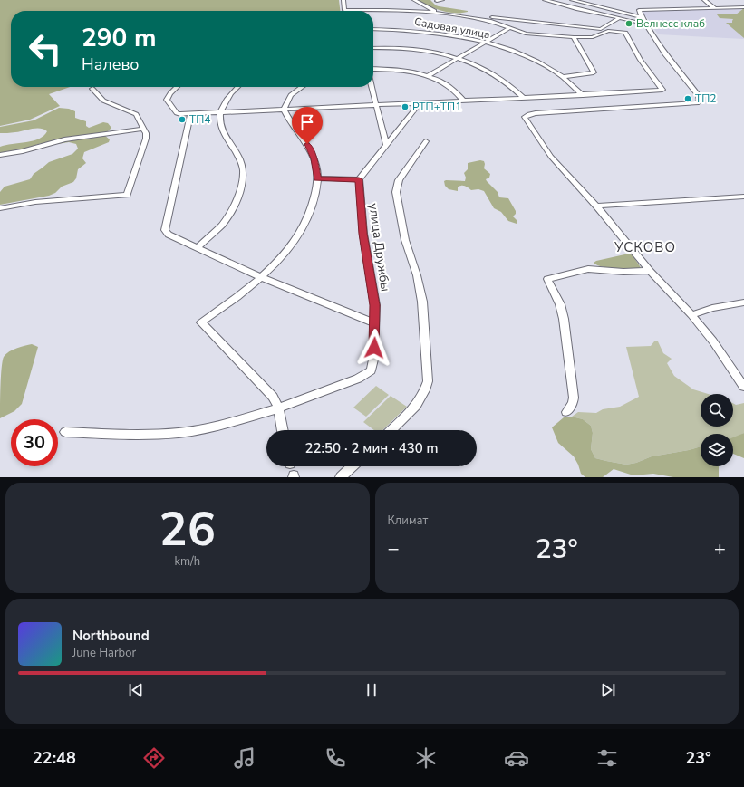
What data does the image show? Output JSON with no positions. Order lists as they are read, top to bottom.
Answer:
{
  "streets": {
    "street": ["Садовая улица", "улица Дружбы"]
  },
  "districts": ["УСКОВО"],
  "places": [
    "Велнесс клаб",
    "ТП2",
    "РТП+ТП1",
    "ТП4"
  ],
  "page": {
    "turn": ["290 m", "Налево"],
    "limit": "30",
    "trip": "22:50 · 2 мин · 430 m",
    "tile": [
      ["26", "km/h"],
      "Климат"
    ],
    "heat": ["−", "23°", "+"],
    "song": ["Northbound", "June Harbor"],
    "tabs": ["22:48", "23°"]
  }
}
